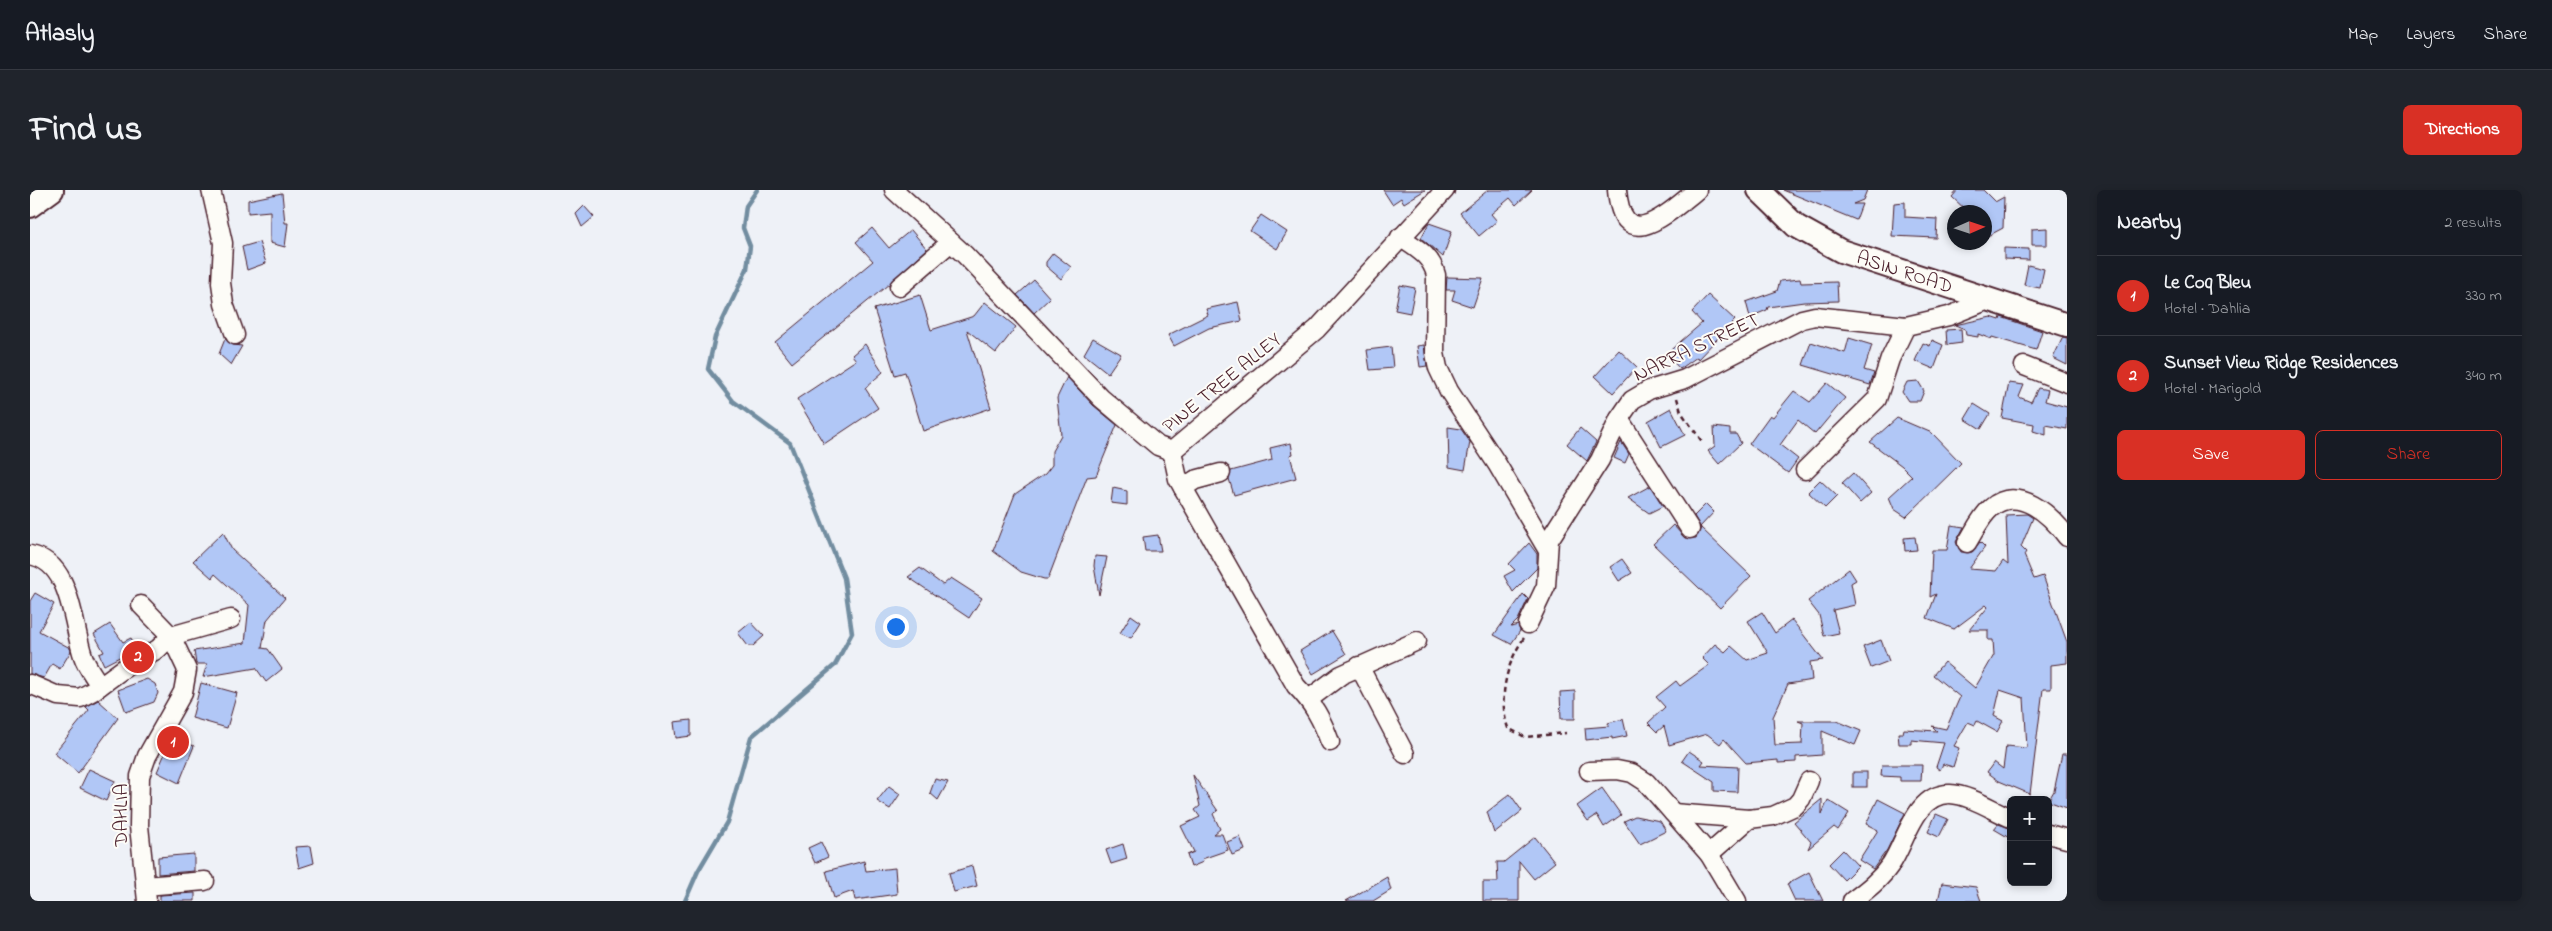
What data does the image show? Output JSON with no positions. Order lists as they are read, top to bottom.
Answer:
{
  "streets": {
    "main road": ["ASIN ROAD"],
    "street": ["NARRA STREET", "PINE TREE ALLEY", "DAHLIA"]
  },
  "crossings": [
    ["ASIN ROAD", "NARRA STREET"]
  ],
  "north": "right",
  "page": {
    "header": "Atlasly",
    "nav": ["Map", "Layers", "Share"],
    "title": "Find us",
    "buttons": [
      "Directions",
      ["Save", "Share"]
    ],
    "heading": ["Nearby", "2 results"],
    "list": [
      {
        "mark": "1",
        "name": "Le Coq Bleu",
        "note": "Hotel · Dahlia",
        "value": "330 m"
      },
      {
        "mark": "2",
        "name": "Sunset View Ridge Residences",
        "note": "Hotel · Marigold",
        "value": "340 m"
      }
    ],
    "pins": ["2", "1"],
    "map_buttons": ["+", "−"]
  }
}
